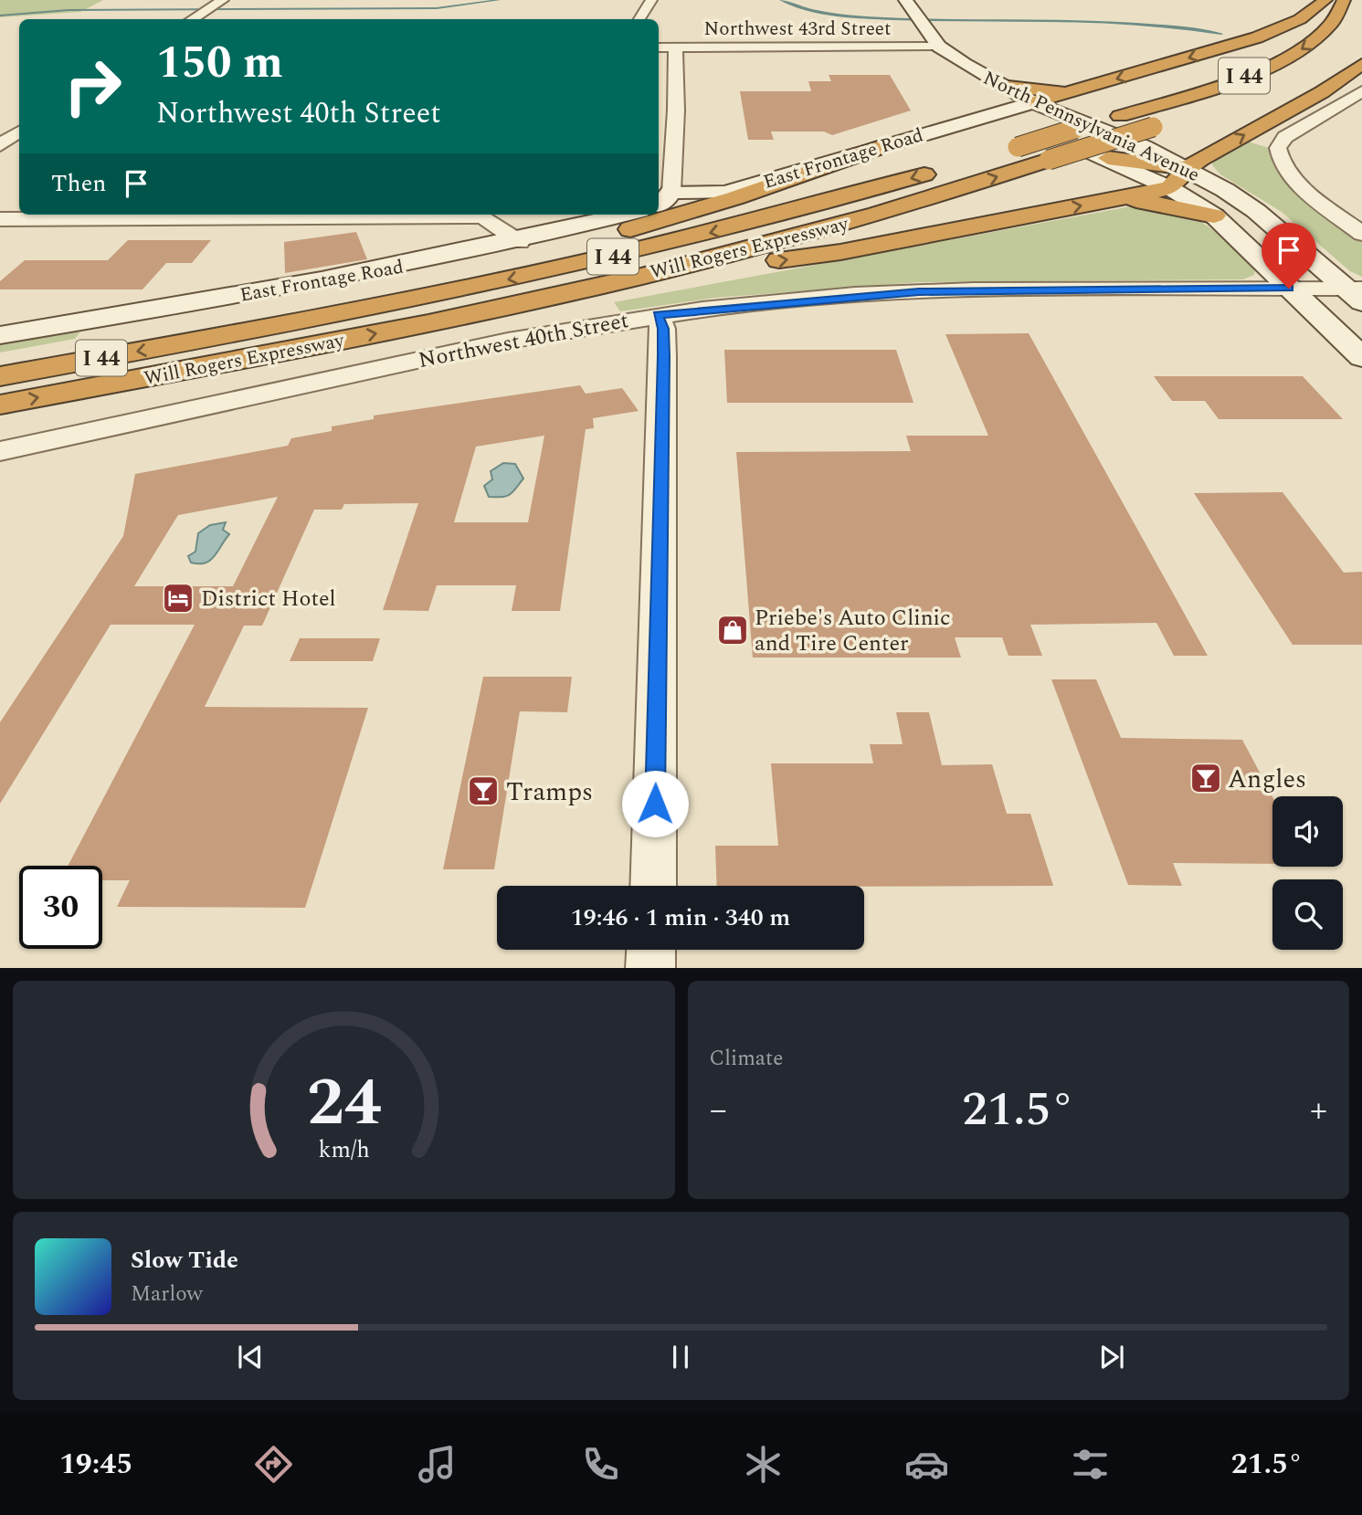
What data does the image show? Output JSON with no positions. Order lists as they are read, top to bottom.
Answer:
{
  "streets": {
    "highway": ["I 44", "Will Rogers Expressway"],
    "main road": ["North Pennsylvania Avenue", "East Frontage Road"],
    "street": ["Northwest 43rd Street", "Northwest 40th Street"]
  },
  "crossings": [
    ["Northwest 43rd Street", "North Pennsylvania Avenue"],
    ["North Pennsylvania Avenue", "East Frontage Road"],
    ["North Pennsylvania Avenue", "Northwest 40th Street"]
  ],
  "places": {
    "hotel": ["District Hotel"],
    "shop": ["Priebe's Auto Clinic and Tire Center"],
    "bar": ["Angles", "Tramps"]
  },
  "page": {
    "turn": ["150 m", "Northwest 40th Street"],
    "then": "Then",
    "limit": "30",
    "trip": "19:46 · 1 min · 340 m",
    "tile": "Climate",
    "heat": ["−", "21.5°", "+"],
    "song": ["Slow Tide", "Marlow"],
    "tabs": ["19:45", "21.5°"],
    "gauge": ["24", "km/h"]
  }
}
